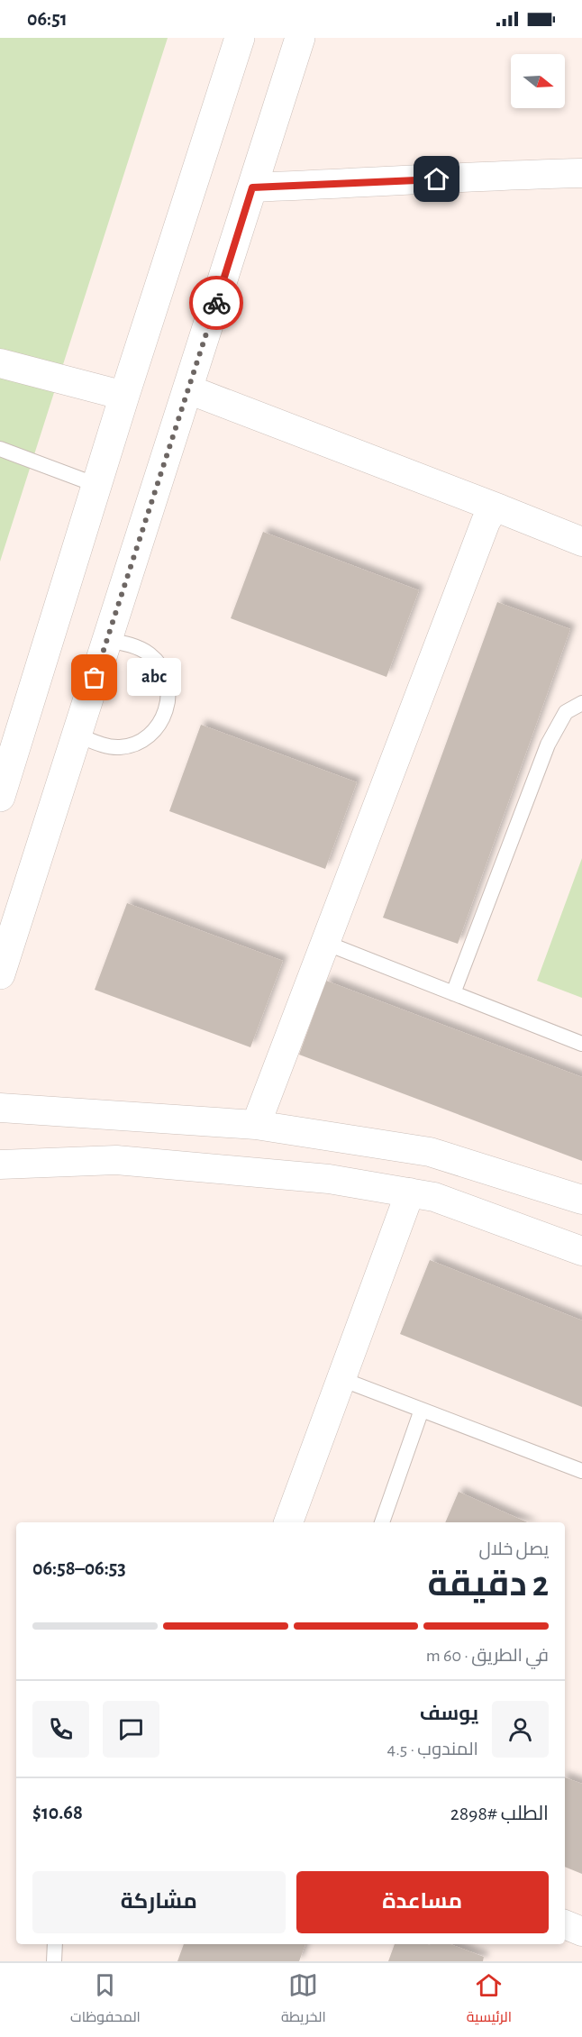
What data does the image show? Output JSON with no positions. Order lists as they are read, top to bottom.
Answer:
{
  "places": ["abc"],
  "north": "right",
  "page": {
    "status": "06:51",
    "bubble": "abc",
    "heading": ["2 دقيقة", "يصل خلال", "06:53–06:58"],
    "panel": [
      "يوسف",
      "المندوب · 4.5",
      "الطلب #2898",
      "$10.68"
    ],
    "bar": "في الطريق · 60 m",
    "buttons": ["مساعدة", "مشاركة"],
    "tabs": ["الرئيسية", "الخريطة", "المحفوظات"]
  }
}
